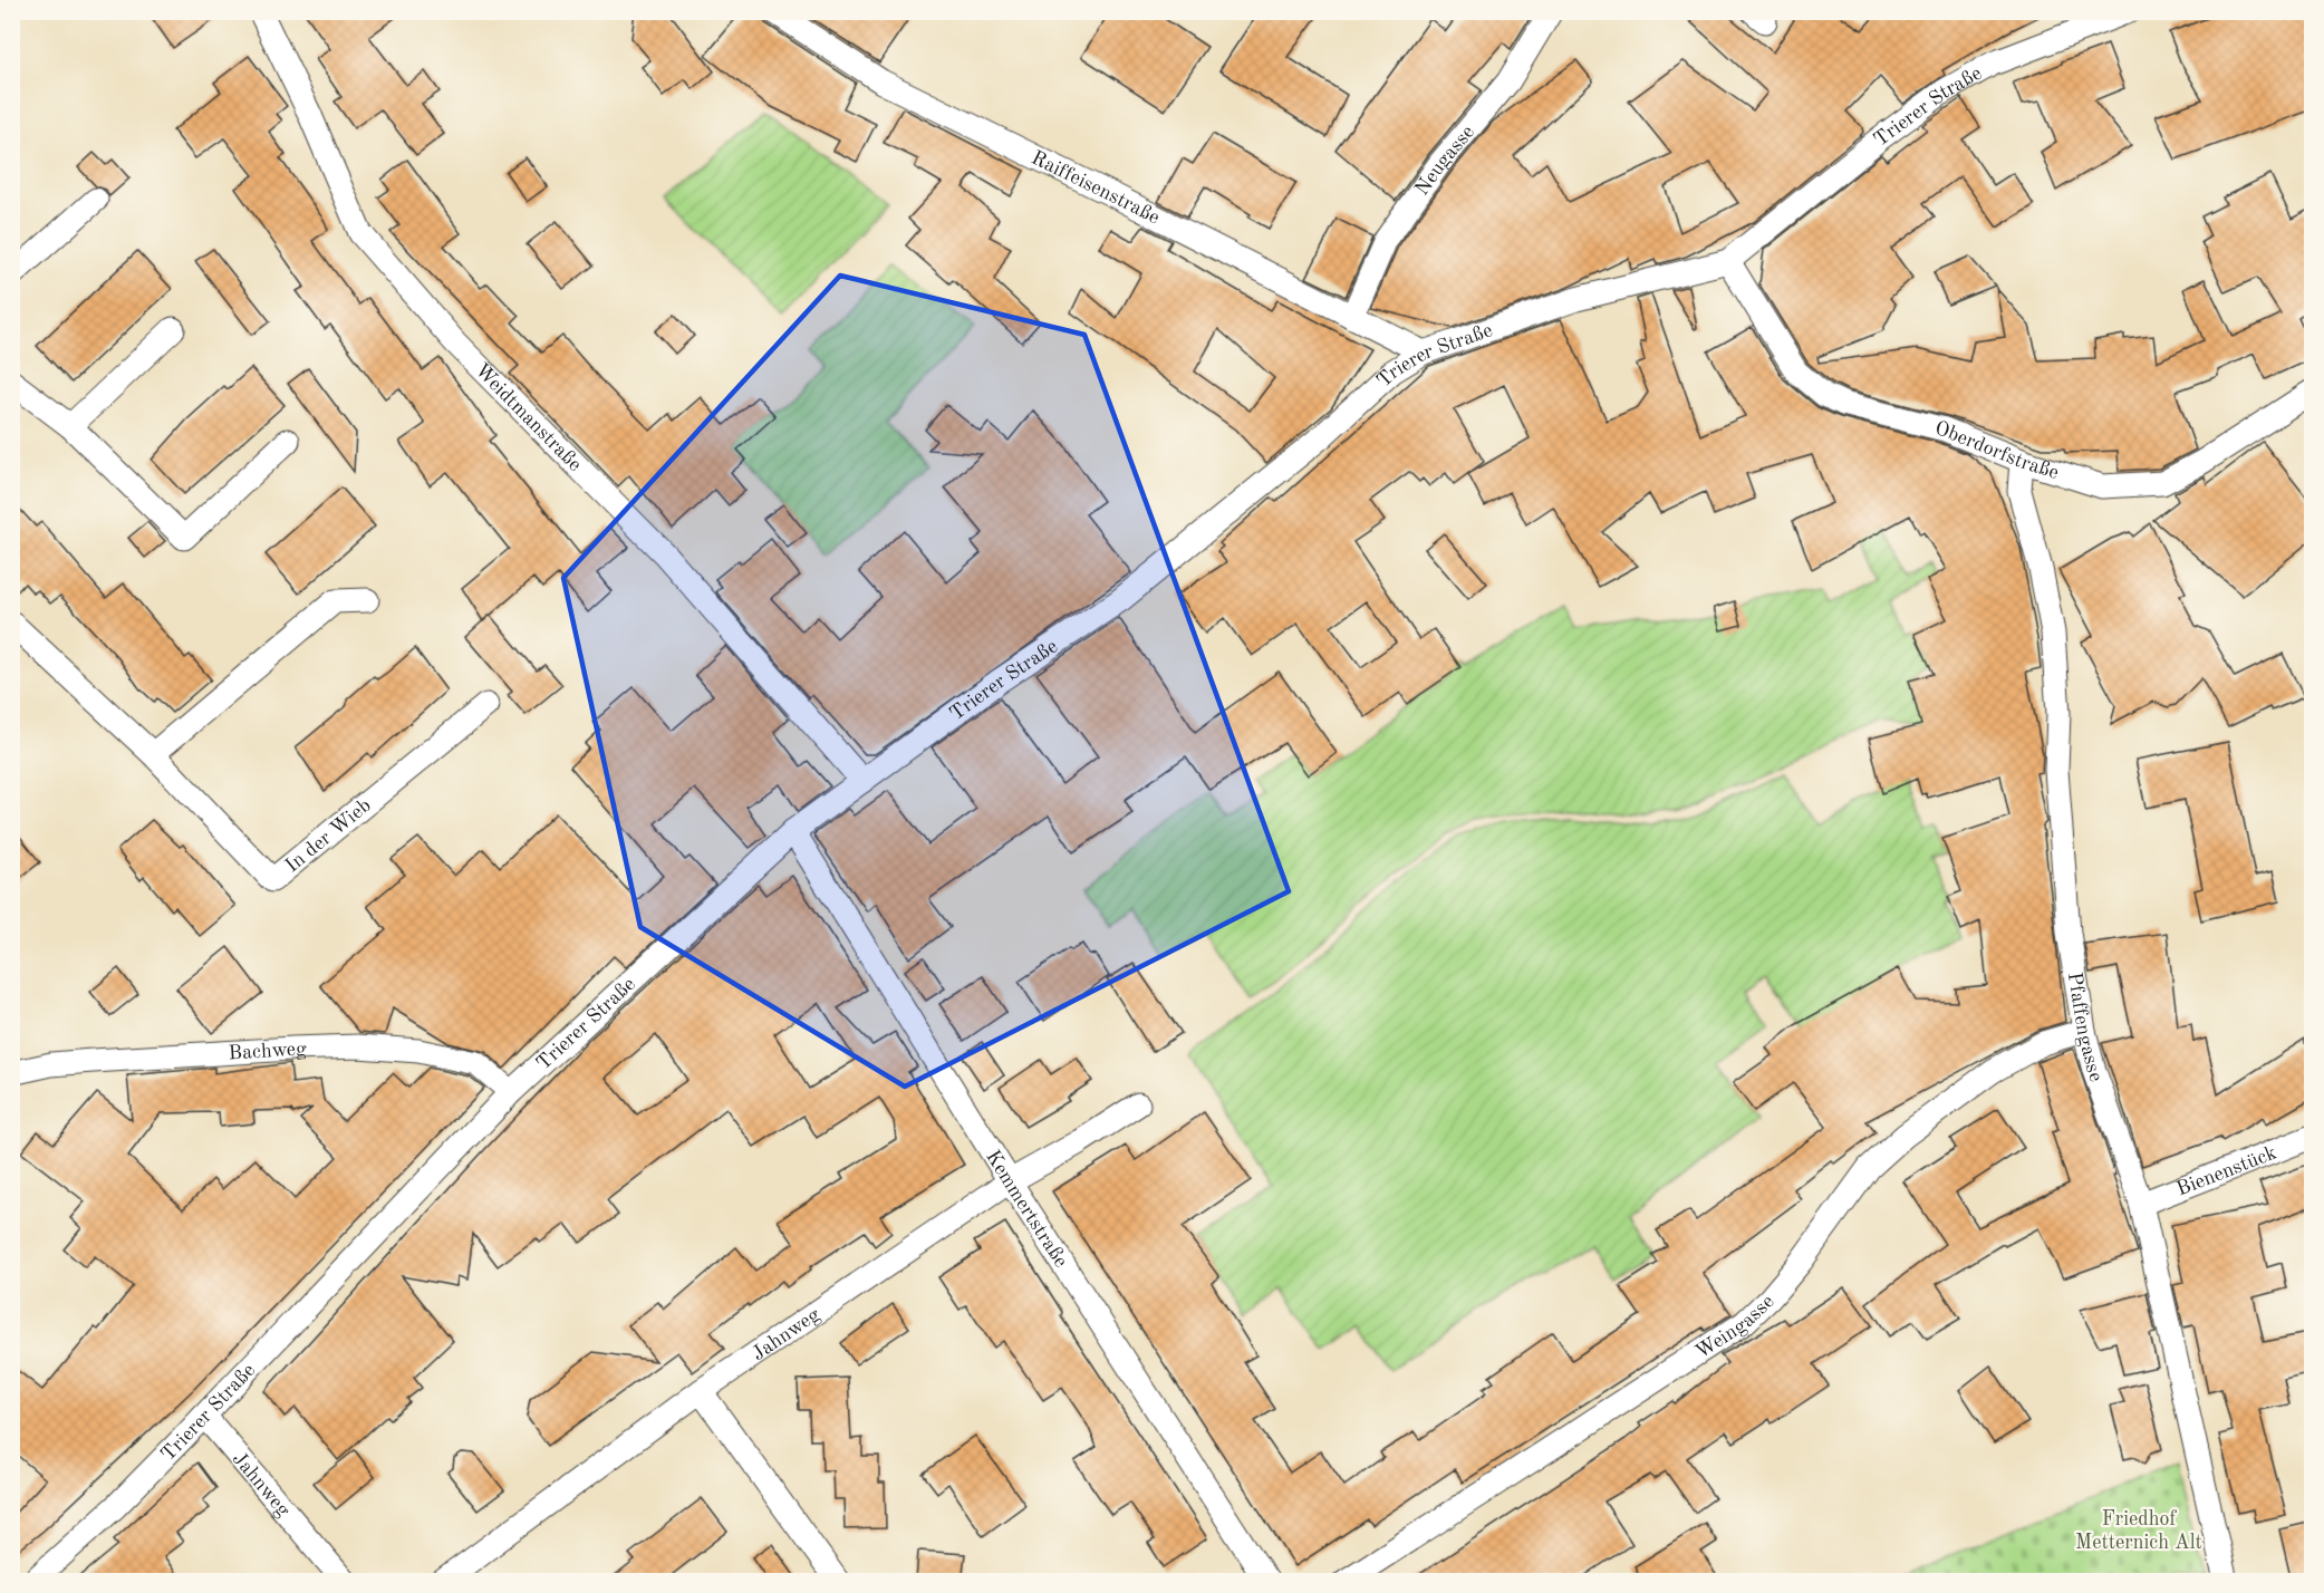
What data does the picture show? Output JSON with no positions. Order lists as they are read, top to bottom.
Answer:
{
  "streets": {
    "street": [
      "Trierer Straße",
      "Neugasse",
      "Raiffeisenstraße",
      "Weidtmanstraße",
      "Oberdorfstraße",
      "In der Wieb",
      "Pfaffengasse",
      "Bachweg",
      "Bienenstück",
      "Kemmertstraße",
      "Weingasse",
      "Jahnweg"
    ]
  },
  "crossings": [
    ["Trierer Straße", "Raiffeisenstraße"],
    ["Trierer Straße", "Weidtmanstraße"],
    ["Trierer Straße", "Oberdorfstraße"],
    ["Trierer Straße", "Bachweg"],
    ["Trierer Straße", "Kemmertstraße"],
    ["Trierer Straße", "Jahnweg"],
    ["Neugasse", "Raiffeisenstraße"],
    ["Oberdorfstraße", "Pfaffengasse"],
    ["Pfaffengasse", "Bienenstück"],
    ["Pfaffengasse", "Weingasse"],
    ["Kemmertstraße", "Jahnweg"]
  ],
  "parks": ["Friedhof Metternich Alt"]
}
